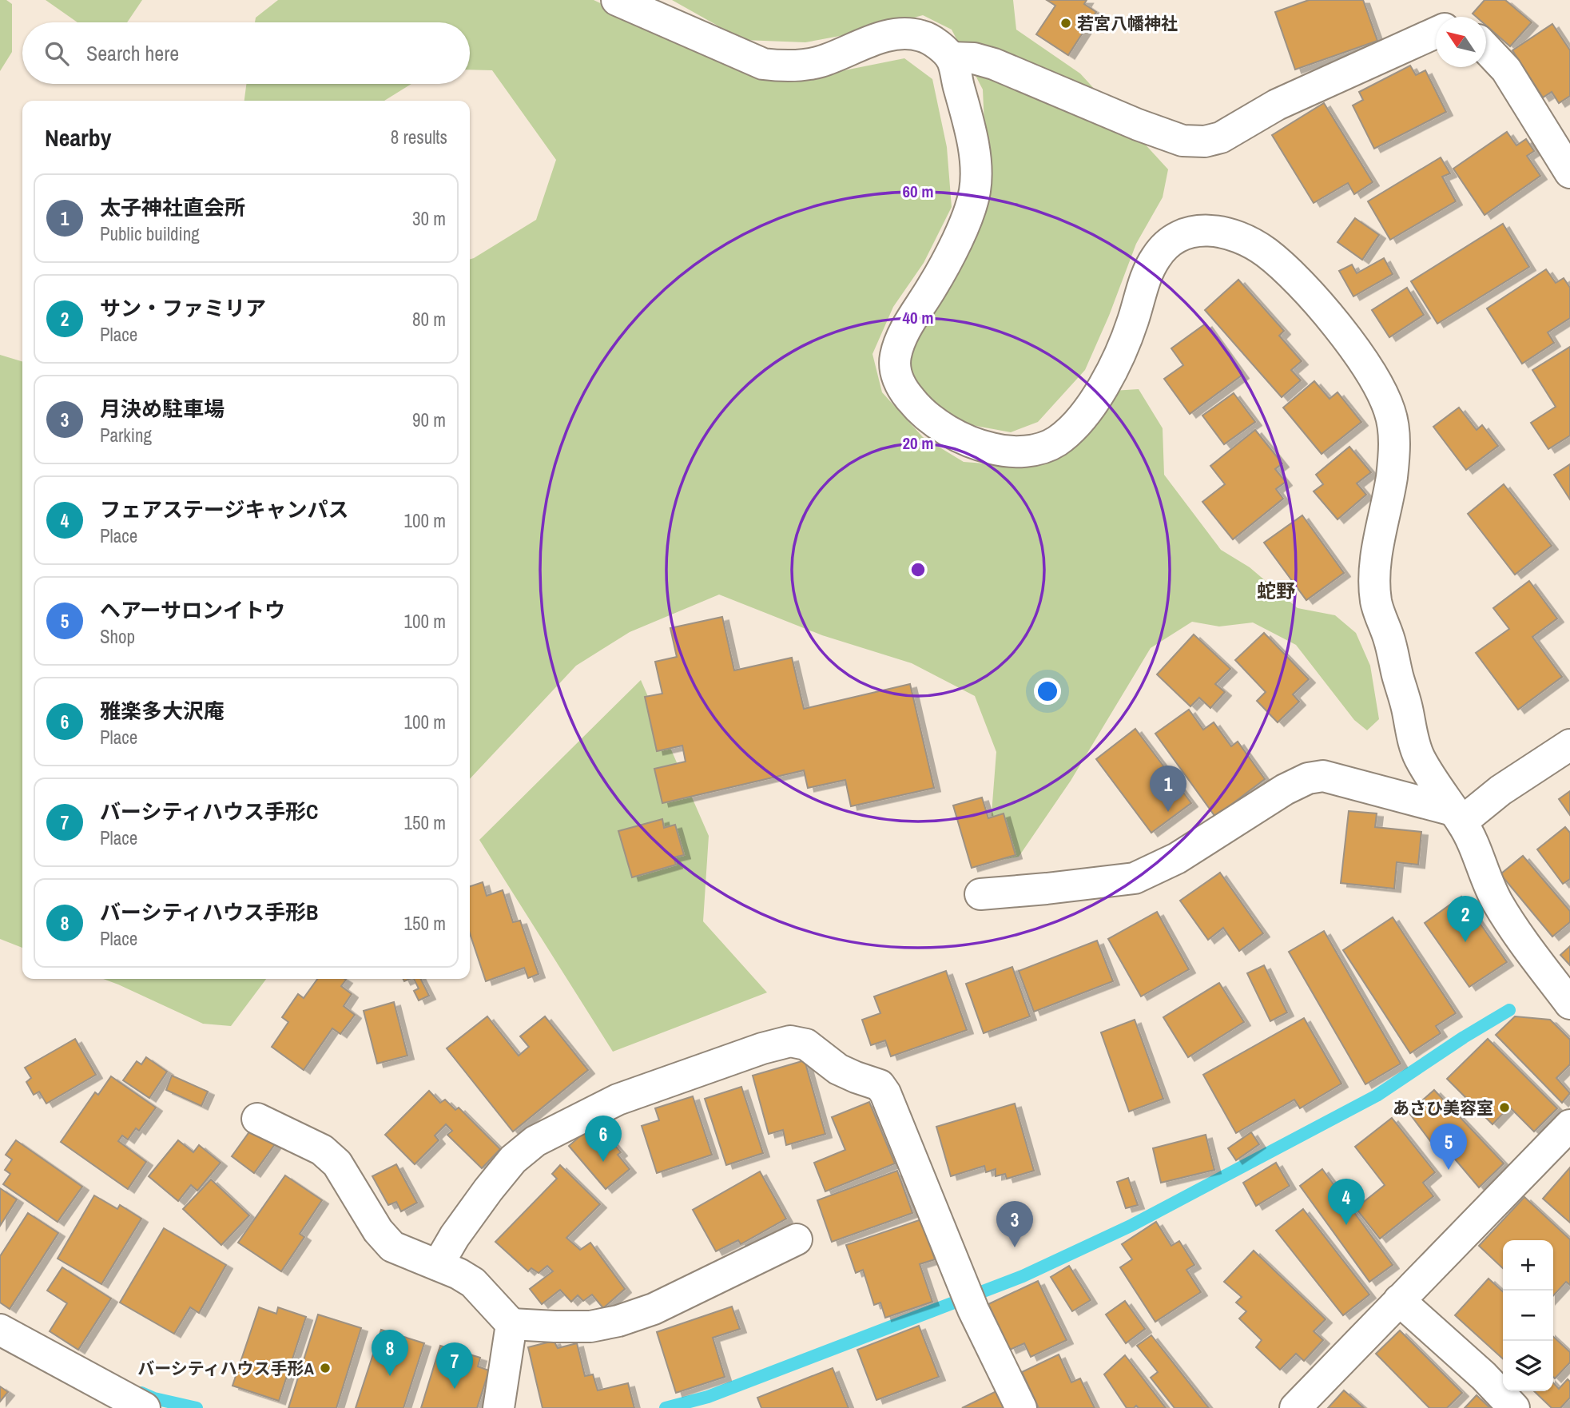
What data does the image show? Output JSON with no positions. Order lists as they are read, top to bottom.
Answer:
{
  "districts": ["蛇野"],
  "places": ["若宮八幡神社", "あさひ美容室", "バーシティハウス手形A"],
  "north": "top left",
  "page": {
    "search": "Search here",
    "heading": ["Nearby", "8 results"],
    "list": [
      {
        "mark": "1",
        "name": "太子神社直会所",
        "note": "Public building",
        "value": "30 m"
      },
      {
        "mark": "2",
        "name": "サン・ファミリア",
        "note": "Place",
        "value": "80 m"
      },
      {
        "mark": "3",
        "name": "月決め駐車場",
        "note": "Parking",
        "value": "90 m"
      },
      {
        "mark": "4",
        "name": "フェアステージキャンパス",
        "note": "Place",
        "value": "100 m"
      },
      {
        "mark": "5",
        "name": "ヘアーサロンイトウ",
        "note": "Shop",
        "value": "100 m"
      },
      {
        "mark": "6",
        "name": "雅楽多大沢庵",
        "note": "Place",
        "value": "100 m"
      },
      {
        "mark": "7",
        "name": "バーシティハウス手形C",
        "note": "Place",
        "value": "150 m"
      },
      {
        "mark": "8",
        "name": "バーシティハウス手形B",
        "note": "Place",
        "value": "150 m"
      }
    ],
    "pins": [
      "1",
      "2",
      "6",
      "5",
      "4",
      "3",
      "8",
      "7"
    ],
    "map_buttons": ["+", "−"]
  },
  "rings": ["60 m", "40 m", "20 m"]
}
